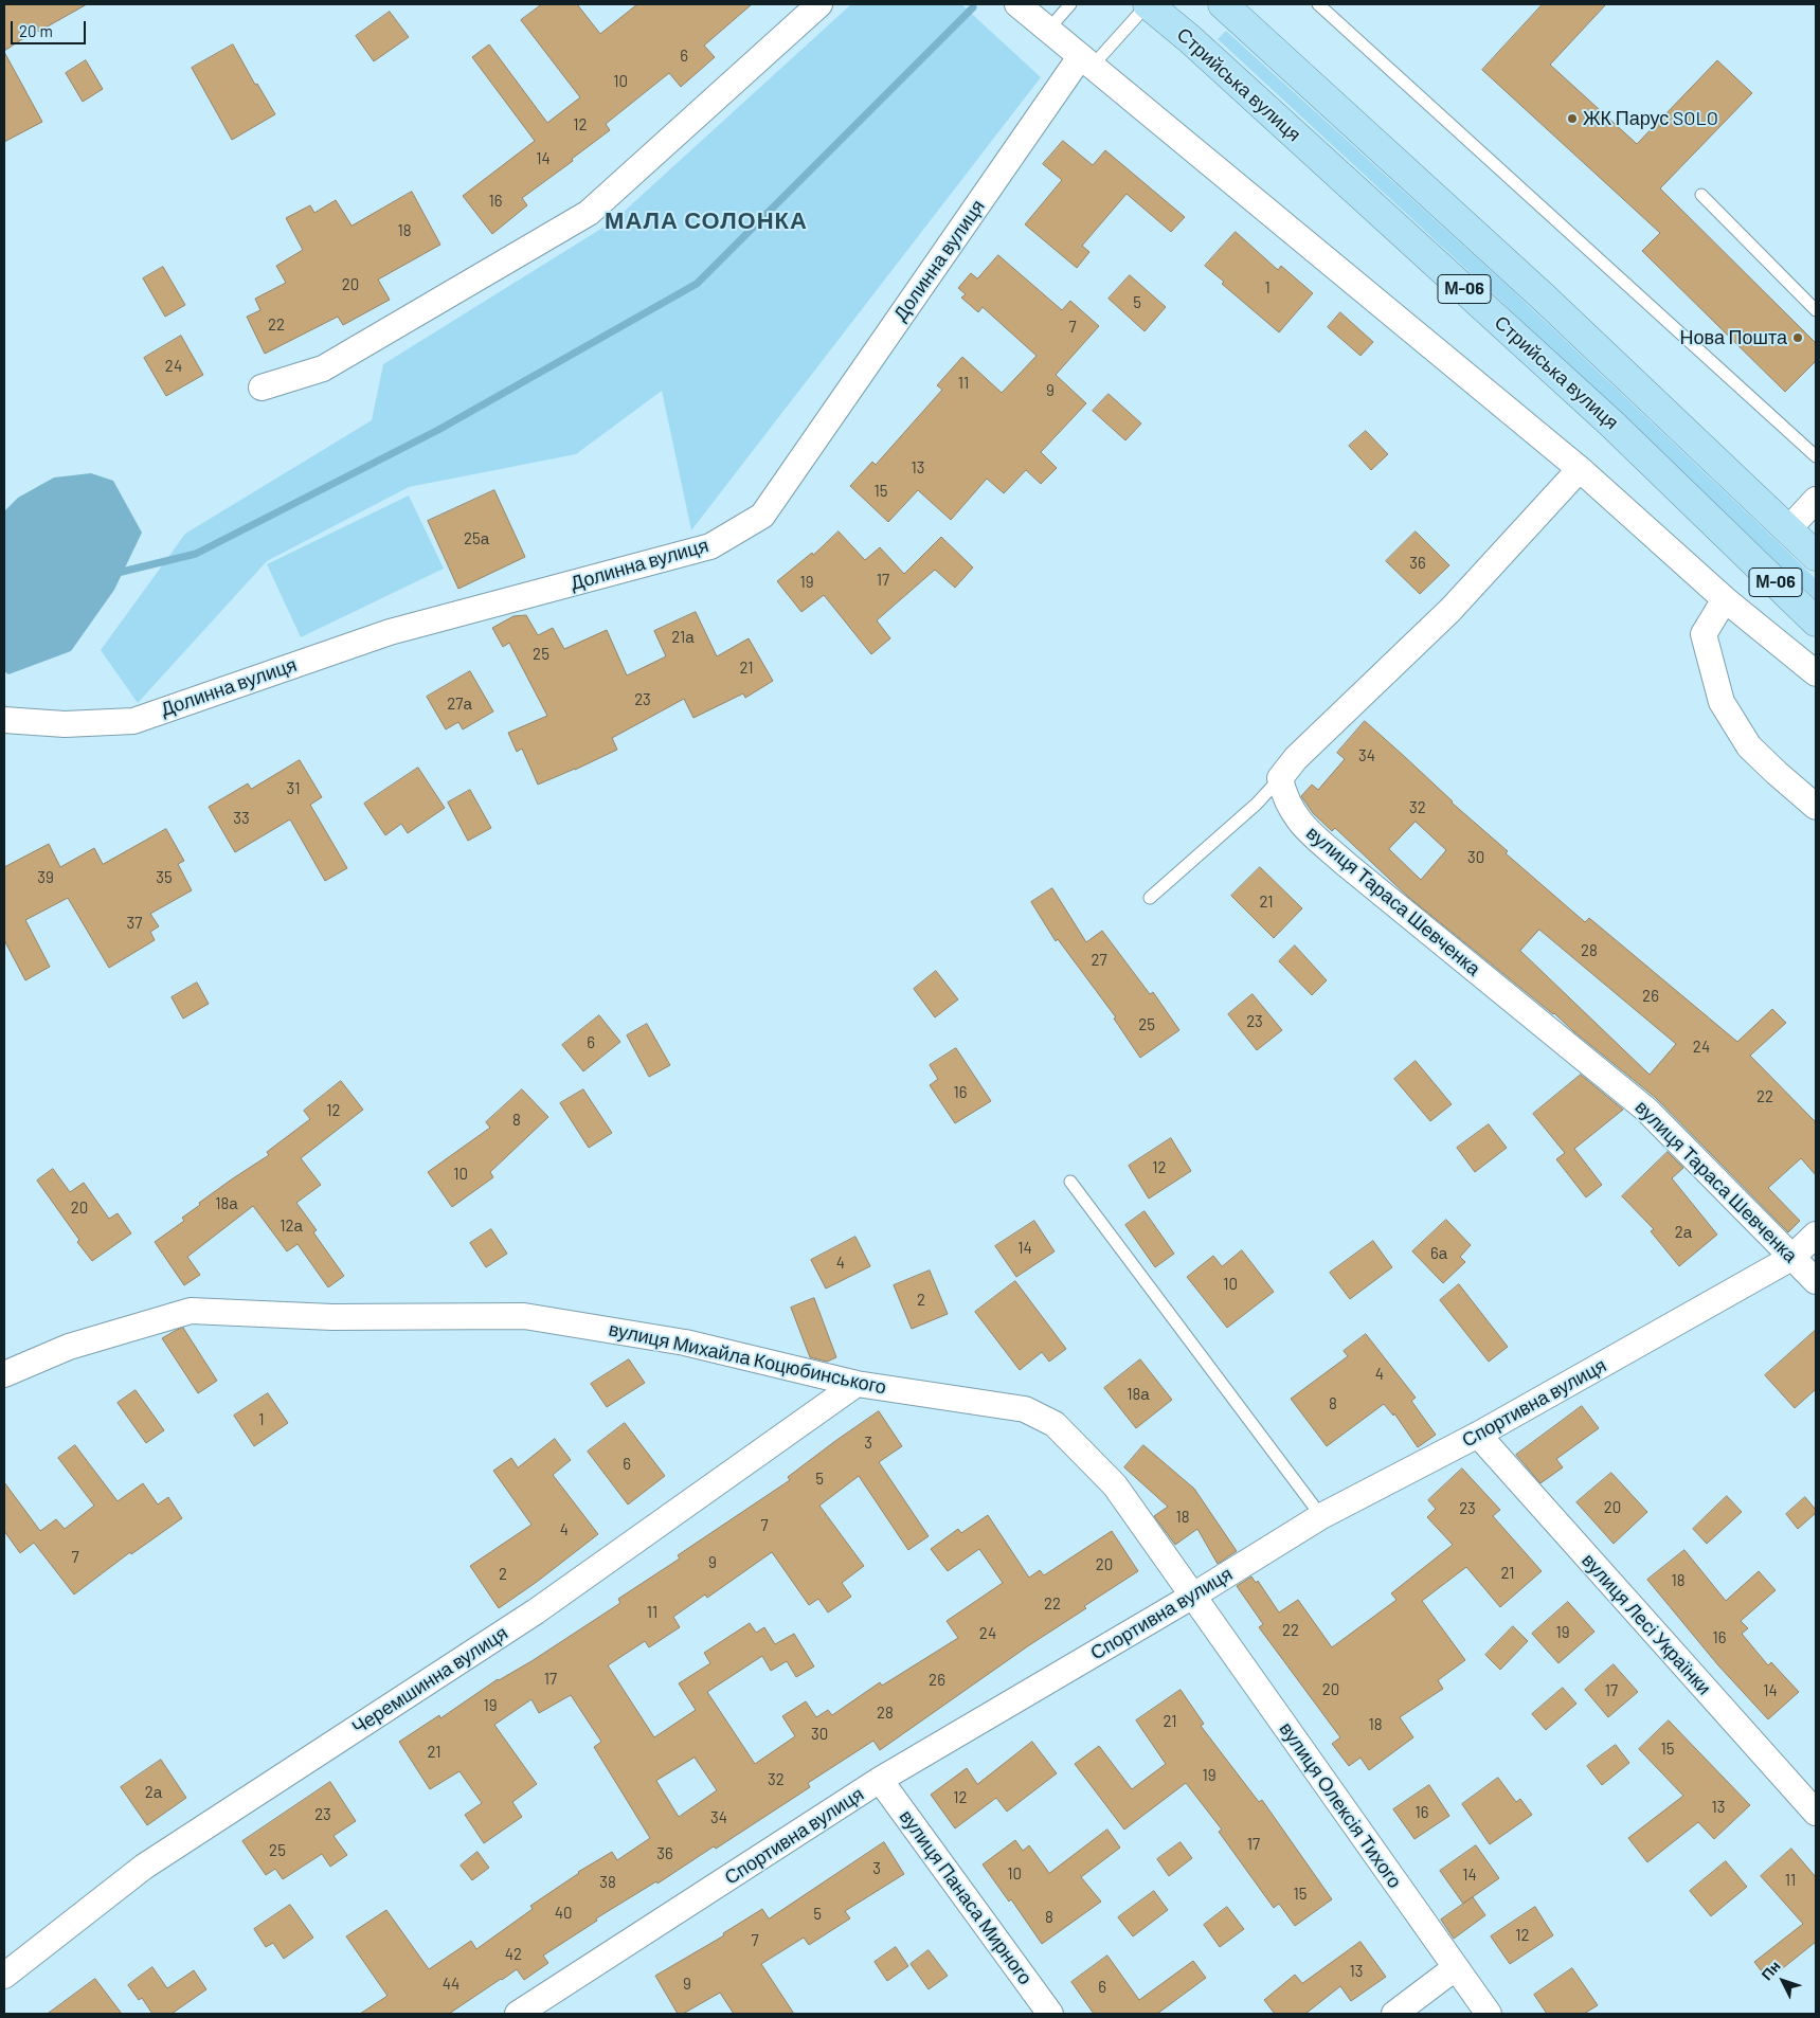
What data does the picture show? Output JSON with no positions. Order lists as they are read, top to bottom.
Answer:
{
  "streets": {
    "highway": ["Стрийська вулиця", "М-06"],
    "street": [
      "Долинна вулиця",
      "вулиця Тараса Шевченка",
      "вулиця Михайла Коцюбинського",
      "Спортивна вулиця",
      "вулиця Лесі Українки",
      "Черемшинна вулиця",
      "вулиця Олексія Тихого",
      "вулиця Панаса Мирного"
    ]
  },
  "crossings": [
    ["вулиця Тараса Шевченка", "Спортивна вулиця"],
    ["вулиця Михайла Коцюбинського", "Спортивна вулиця"],
    ["вулиця Михайла Коцюбинського", "Черемшинна вулиця"],
    ["вулиця Михайла Коцюбинського", "вулиця Олексія Тихого"],
    ["Спортивна вулиця", "вулиця Лесі Українки"],
    ["Спортивна вулиця", "вулиця Олексія Тихого"],
    ["Спортивна вулиця", "вулиця Панаса Мирного"]
  ],
  "districts": ["МАЛА СОЛОНКА"],
  "places": ["ЖК Парус SOLO", "Нова Пошта"],
  "house_numbers": [
    "6",
    "10",
    "12",
    "14",
    "16",
    "18",
    "20",
    "1",
    "5",
    "22",
    "7",
    "24",
    "11",
    "9",
    "13",
    "15",
    "25а",
    "36",
    "17",
    "19",
    "21а",
    "25",
    "21",
    "23",
    "27а",
    "34",
    "31",
    "32",
    "33",
    "30",
    "39",
    "35",
    "21",
    "37",
    "28",
    "27",
    "26",
    "23",
    "25",
    "6",
    "24",
    "16",
    "22",
    "12",
    "8",
    "12",
    "10",
    "18а",
    "20",
    "12а",
    "2а",
    "14",
    "6а",
    "4",
    "10",
    "2",
    "4",
    "18а",
    "8",
    "1",
    "3",
    "6",
    "5",
    "20",
    "23",
    "18",
    "7",
    "4",
    "7",
    "9",
    "20",
    "21",
    "2",
    "18",
    "22",
    "11",
    "22",
    "19",
    "24",
    "16",
    "17",
    "26",
    "20",
    "17",
    "14",
    "19",
    "28",
    "21",
    "18",
    "30",
    "15",
    "21",
    "19",
    "32",
    "2а",
    "12",
    "13",
    "16",
    "23",
    "34",
    "17",
    "25",
    "36",
    "3",
    "10",
    "14",
    "11",
    "38",
    "15",
    "40",
    "5",
    "8",
    "12",
    "7",
    "42",
    "13",
    "44",
    "9",
    "6"
  ],
  "scale_bar": "20 m",
  "north": "top left"
}
